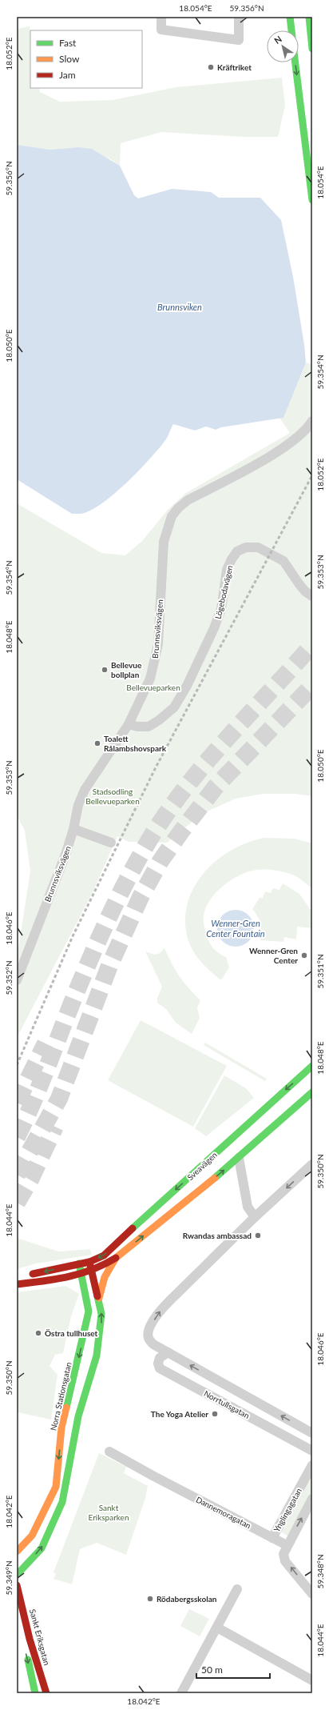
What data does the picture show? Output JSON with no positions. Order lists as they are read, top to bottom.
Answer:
{
  "streets": {
    "main road": ["Sveavägen", "Norra Stationsgatan", "Sankt Eriksgatan"],
    "street": [
      "Lögebodavägen",
      "Brunnsviksvägen",
      "Norrtullsgatan",
      "Ynglingagatan",
      "Dannemoragatan"
    ]
  },
  "crossings": [
    ["Lögebodavägen", "Brunnsviksvägen"],
    ["Ynglingagatan", "Dannemoragatan"]
  ],
  "water": ["Brunnsviken", "Wenner-Gren Center Fountain"],
  "parks": ["Bellevueparken", "Stadsodling Bellevueparken", "Sankt Eriksparken"],
  "places": [
    "Kräftriket",
    "Bellevue bollplan",
    "Toalett Rålambshovspark",
    "Wenner-Gren Center",
    "Rwandas ambassad",
    "Östra tullhuset",
    "The Yoga Atelier",
    "Rödabergsskolan"
  ],
  "legend": ["Fast", "Slow", "Jam"],
  "scale_bar": "50 m",
  "north": "top left",
  "coordinates": [
    "18.054°E",
    "59.356°N",
    "18.052°E",
    "18.050°E",
    "59.354°N",
    "59.353°N",
    "18.048°E",
    "18.046°E",
    "59.351°N",
    "59.352°N",
    "59.350°N",
    "18.044°E",
    "18.042°E",
    "59.348°N",
    "59.349°N"
  ]
}
